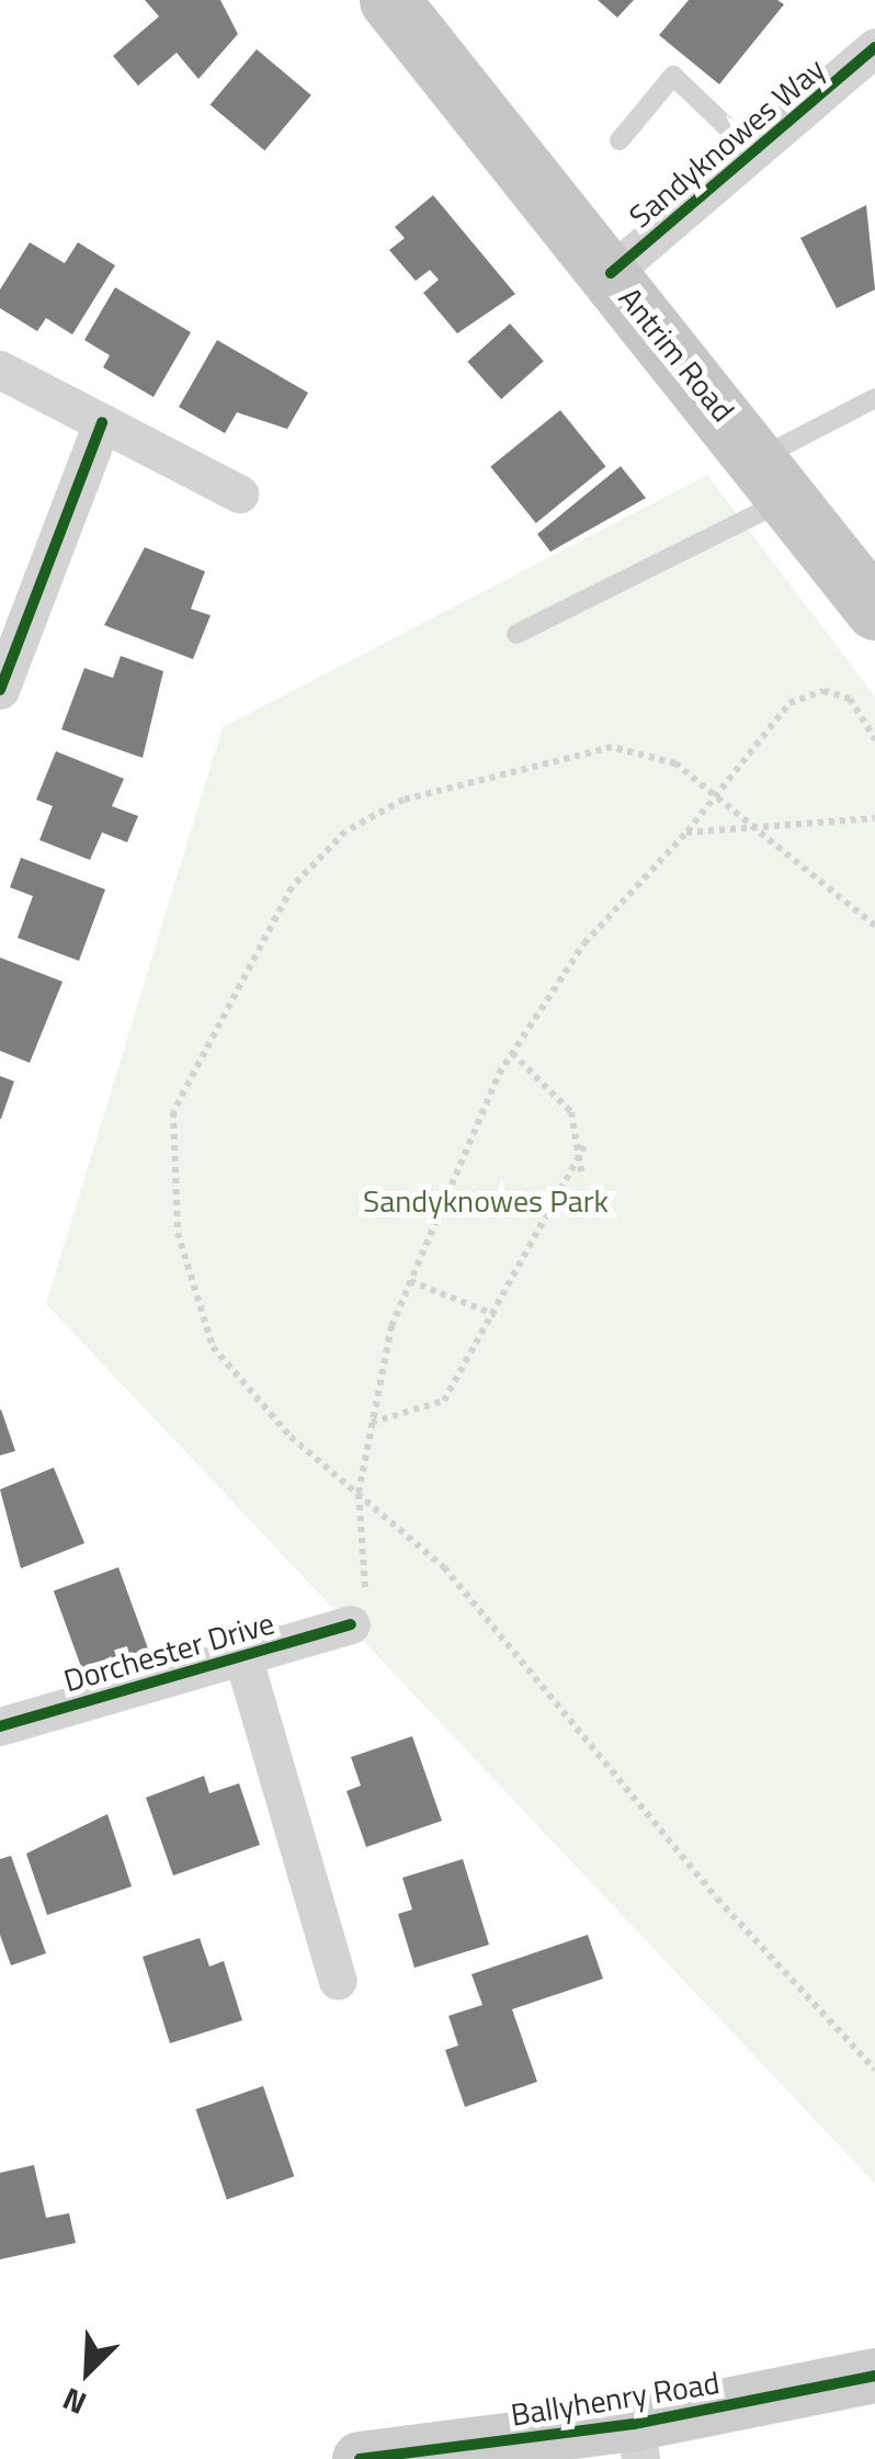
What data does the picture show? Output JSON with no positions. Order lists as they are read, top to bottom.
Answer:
{
  "streets": {
    "main road": ["Antrim Road", "Ballyhenry Road"],
    "street": ["Sandyknowes Way", "Dorchester Drive"]
  },
  "crossings": [
    ["Sandyknowes Way", "Antrim Road"]
  ],
  "parks": ["Sandyknowes Park"],
  "north": "bottom left"
}
